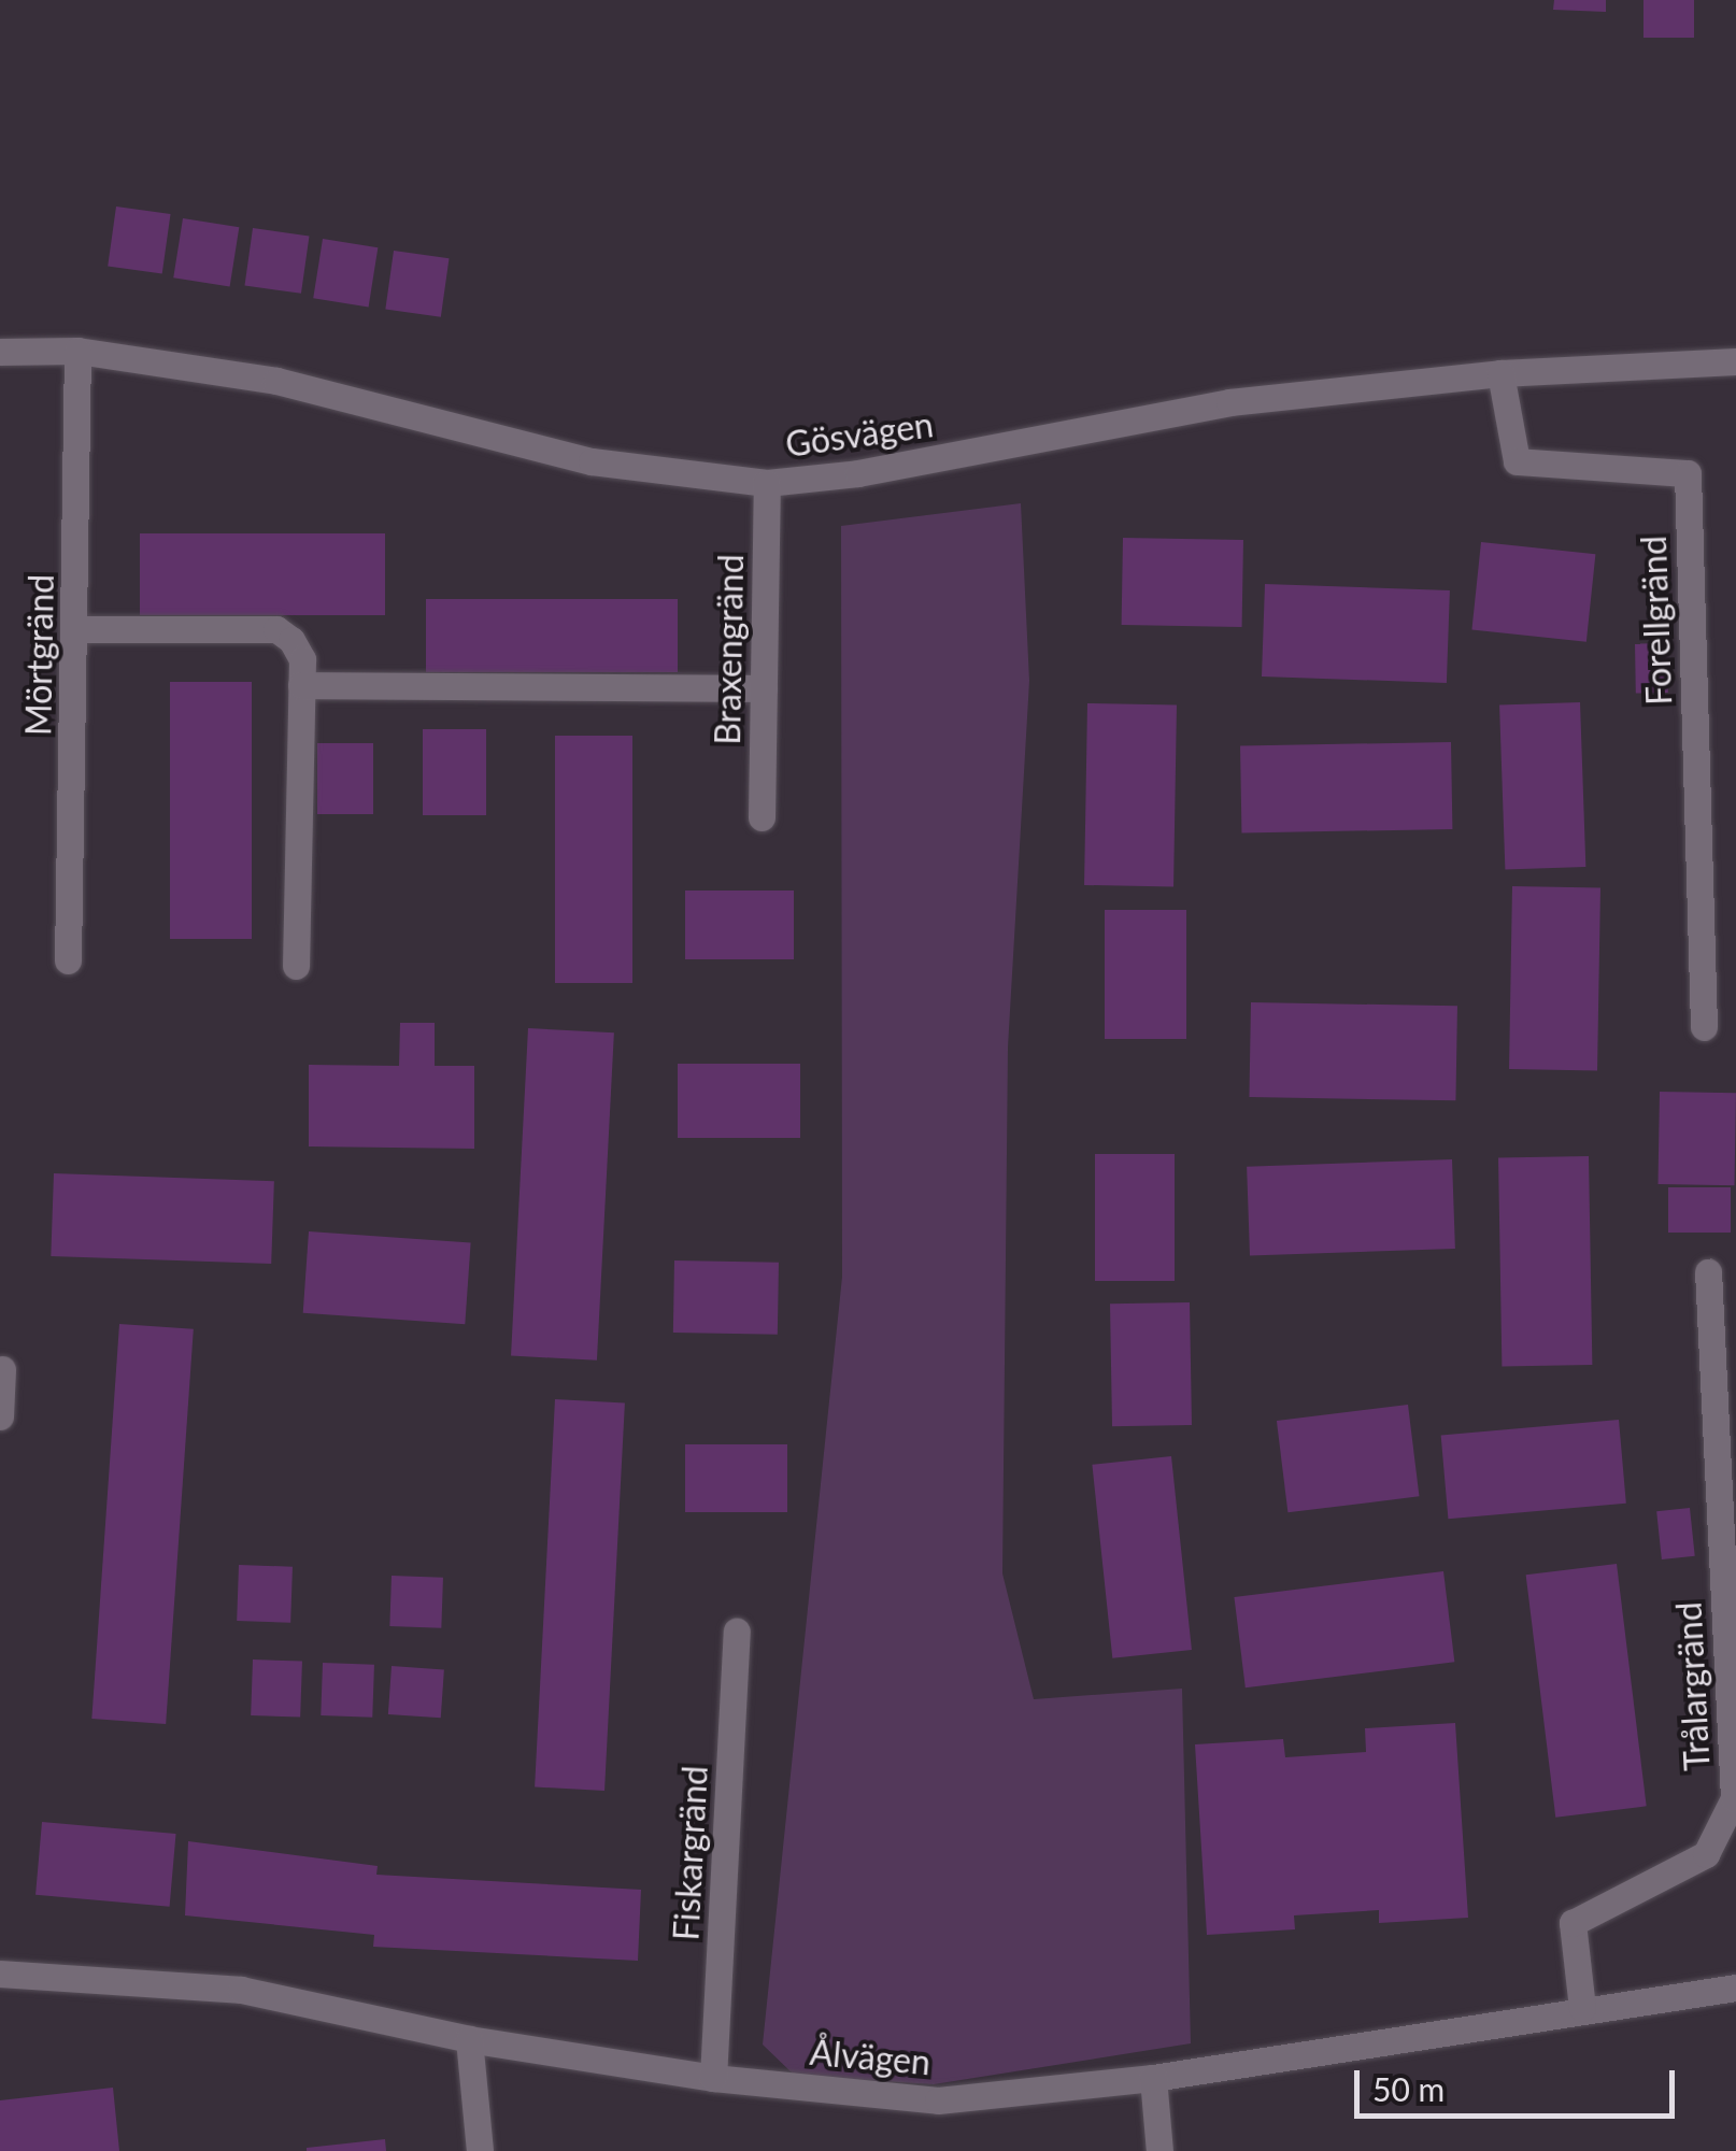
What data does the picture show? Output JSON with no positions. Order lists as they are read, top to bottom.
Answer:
{
  "streets": {
    "street": [
      "Gösvägen",
      "Forellgränd",
      "Braxengränd",
      "Mörtgränd",
      "Trålargränd",
      "Fiskargränd",
      "Ålvägen"
    ]
  },
  "crossings": [
    ["Gösvägen", "Forellgränd"],
    ["Gösvägen", "Braxengränd"],
    ["Gösvägen", "Mörtgränd"],
    ["Trålargränd", "Ålvägen"],
    ["Fiskargränd", "Ålvägen"]
  ],
  "scale_bar": "50 m"
}
